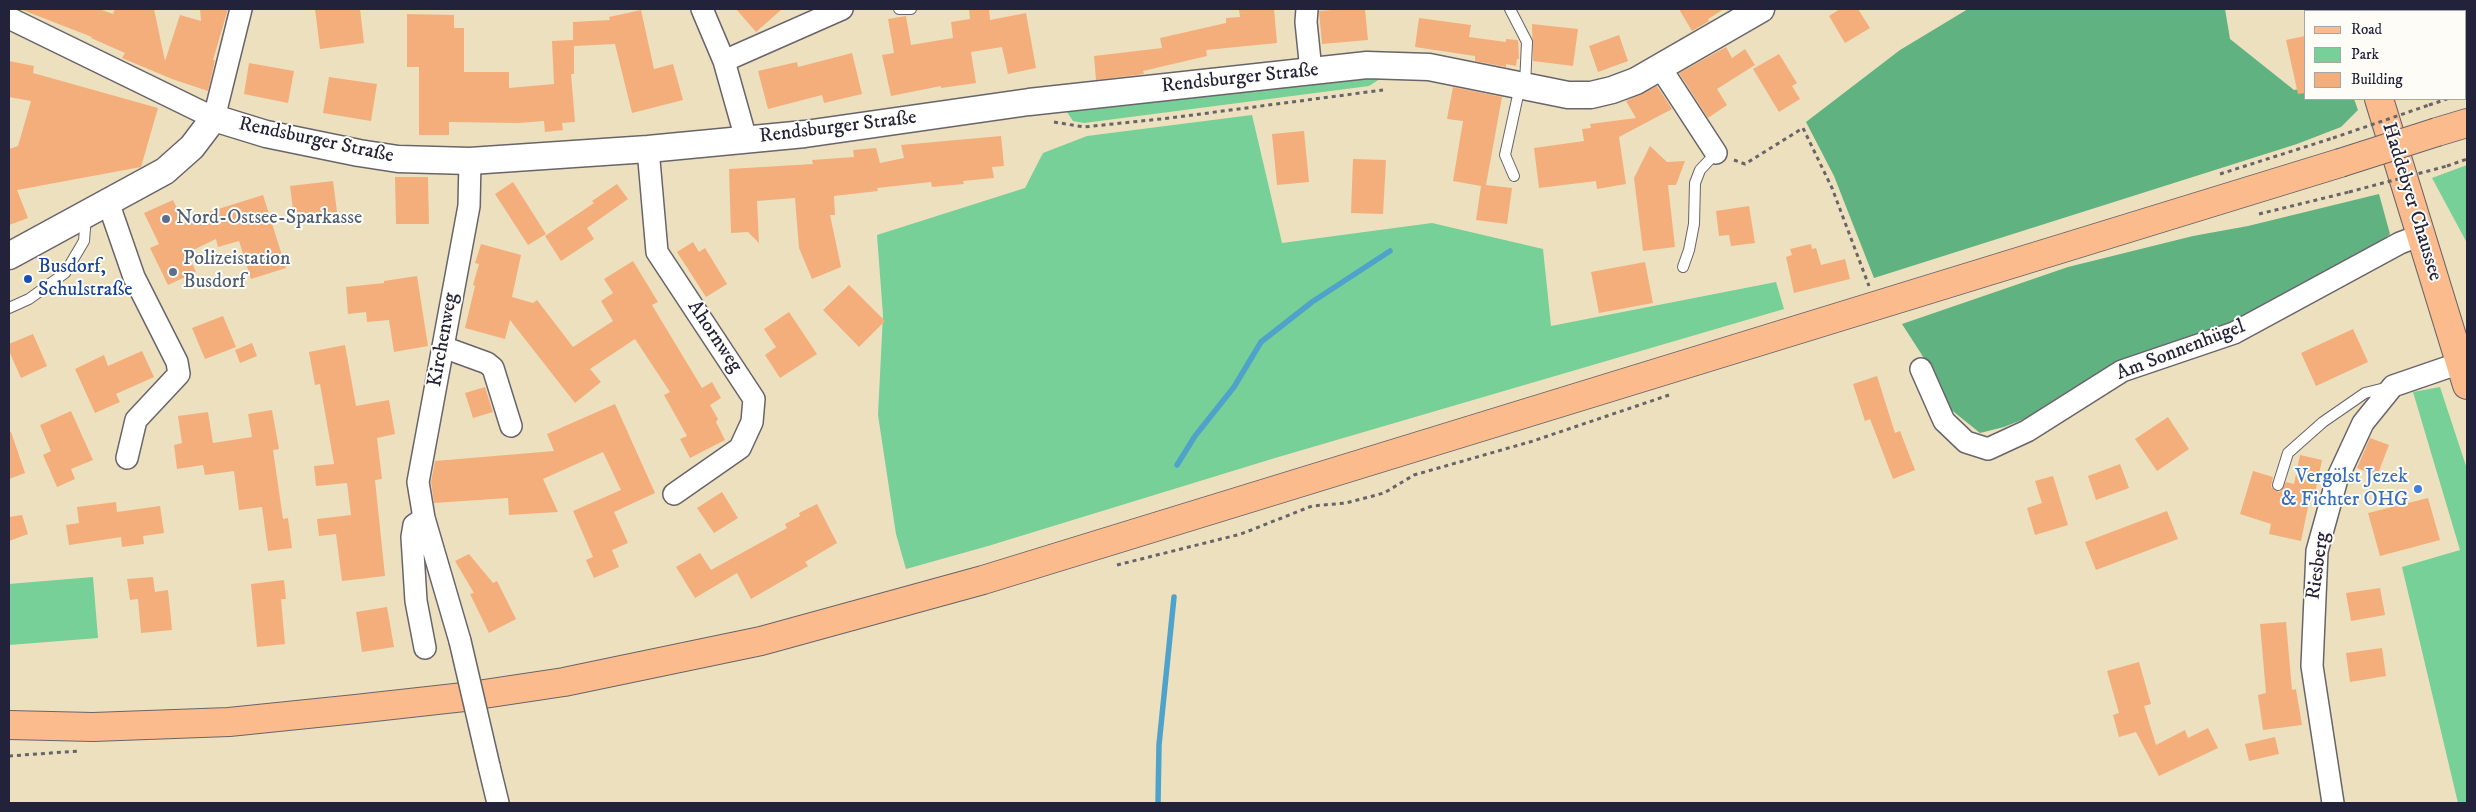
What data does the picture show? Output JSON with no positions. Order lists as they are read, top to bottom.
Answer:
{
  "streets": {
    "main road": ["Haddebyer Chaussee"],
    "street": [
      "Rendsburger Straße",
      "Ahornweg",
      "Kirchenweg",
      "Am Sonnenhügel",
      "Riesberg"
    ]
  },
  "crossings": [
    ["Rendsburger Straße", "Ahornweg"],
    ["Rendsburger Straße", "Kirchenweg"],
    ["Haddebyer Chaussee", "Am Sonnenhügel"]
  ],
  "places": [
    "Nord-Ostsee-Sparkasse",
    "Polizeistation Busdorf",
    "Busdorf, Schulstraße",
    "Vergölst Jezek & Fichter OHG"
  ],
  "legend": ["Road", "Park", "Building"]
}
